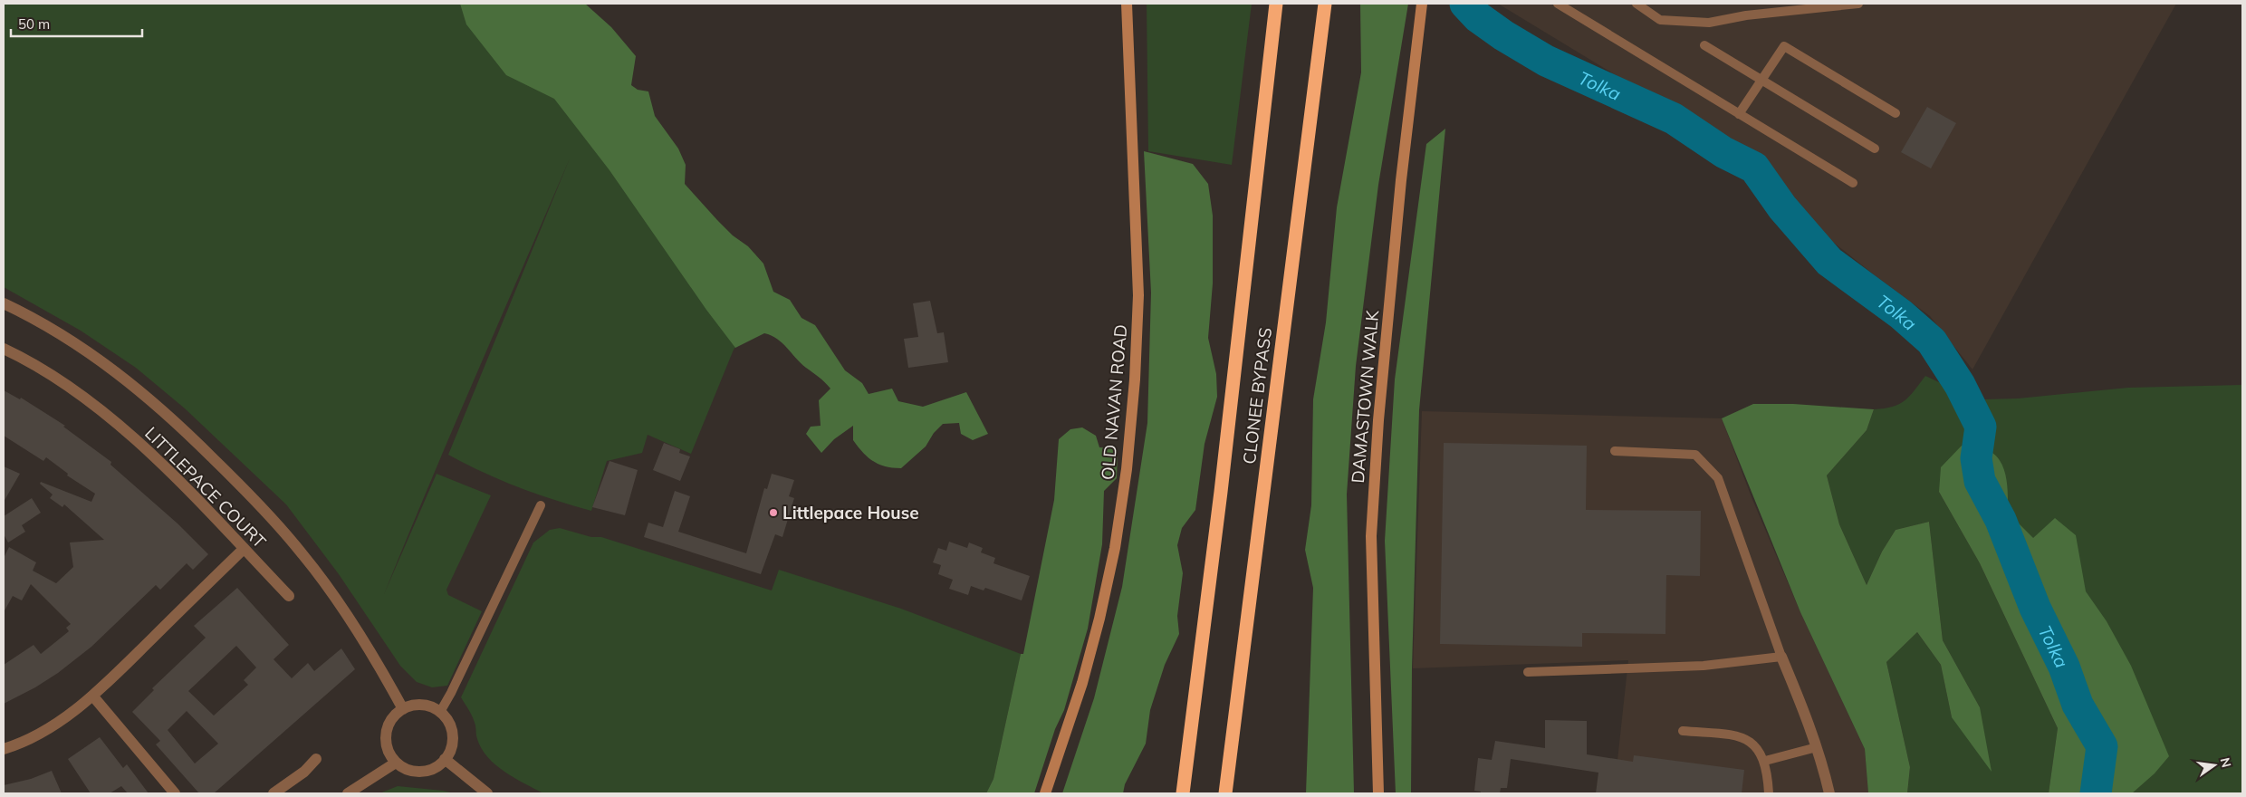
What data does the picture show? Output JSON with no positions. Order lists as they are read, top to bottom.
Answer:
{
  "streets": {
    "highway": ["CLONEE BYPASS"],
    "main road": ["DAMASTOWN WALK", "OLD NAVAN ROAD"],
    "street": ["LITTLEPACE COURT"]
  },
  "water": ["Tolka"],
  "places": ["Littlepace House"],
  "scale_bar": "50 m",
  "north": "right"
}
